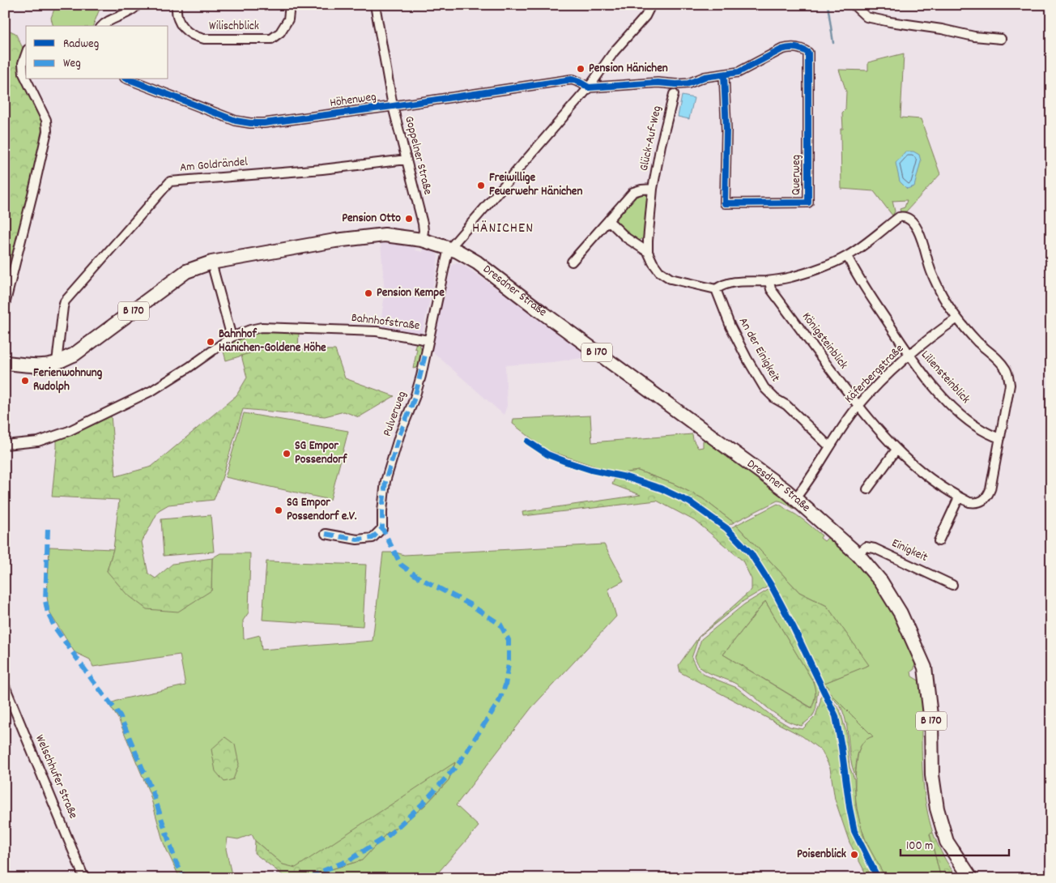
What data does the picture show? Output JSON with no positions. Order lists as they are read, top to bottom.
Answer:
{
  "streets": {
    "main road": ["Dresdner Straße", "B 170"],
    "street": [
      "Wilischblick",
      "Höhenweg",
      "Glück-Auf-Weg",
      "Goppelner Straße",
      "Am Goldrändel",
      "Querweg",
      "Bahnhofstraße",
      "Königsteinblick",
      "An der Einigkeit",
      "Käferbergstraße",
      "Liliensteinblick",
      "Pulverweg",
      "Einigkeit",
      "Welschhufer Straße"
    ]
  },
  "crossings": [
    ["Höhenweg", "Goppelner Straße"],
    ["Höhenweg", "Querweg"],
    ["Höhenweg", "Pulverweg"],
    ["Goppelner Straße", "Am Goldrändel"],
    ["Goppelner Straße", "Dresdner Straße"],
    ["Am Goldrändel", "Dresdner Straße"],
    ["Am Goldrändel", "B 170"],
    ["Querweg", "Pulverweg"],
    ["Dresdner Straße", "B 170"],
    ["Dresdner Straße", "Käferbergstraße"],
    ["Dresdner Straße", "Pulverweg"],
    ["Dresdner Straße", "Einigkeit"],
    ["Bahnhofstraße", "Pulverweg"],
    ["Königsteinblick", "Käferbergstraße"],
    ["Königsteinblick", "Liliensteinblick"],
    ["An der Einigkeit", "Käferbergstraße"],
    ["Käferbergstraße", "Liliensteinblick"]
  ],
  "districts": ["HÄNICHEN"],
  "places": [
    "Pension Hänichen",
    "Freiwillige Feuerwehr Hänichen",
    "Pension Otto",
    "Pension Kempe",
    "Bahnhof Hänichen-Goldene Höhe",
    "Ferienwohnung Rudolph",
    "SG Empor Possendorf",
    "SG Empor Possendorf e.V.",
    "Poisenblick"
  ],
  "legend": ["Radweg", "Weg"],
  "scale_bar": "100 m"
}
